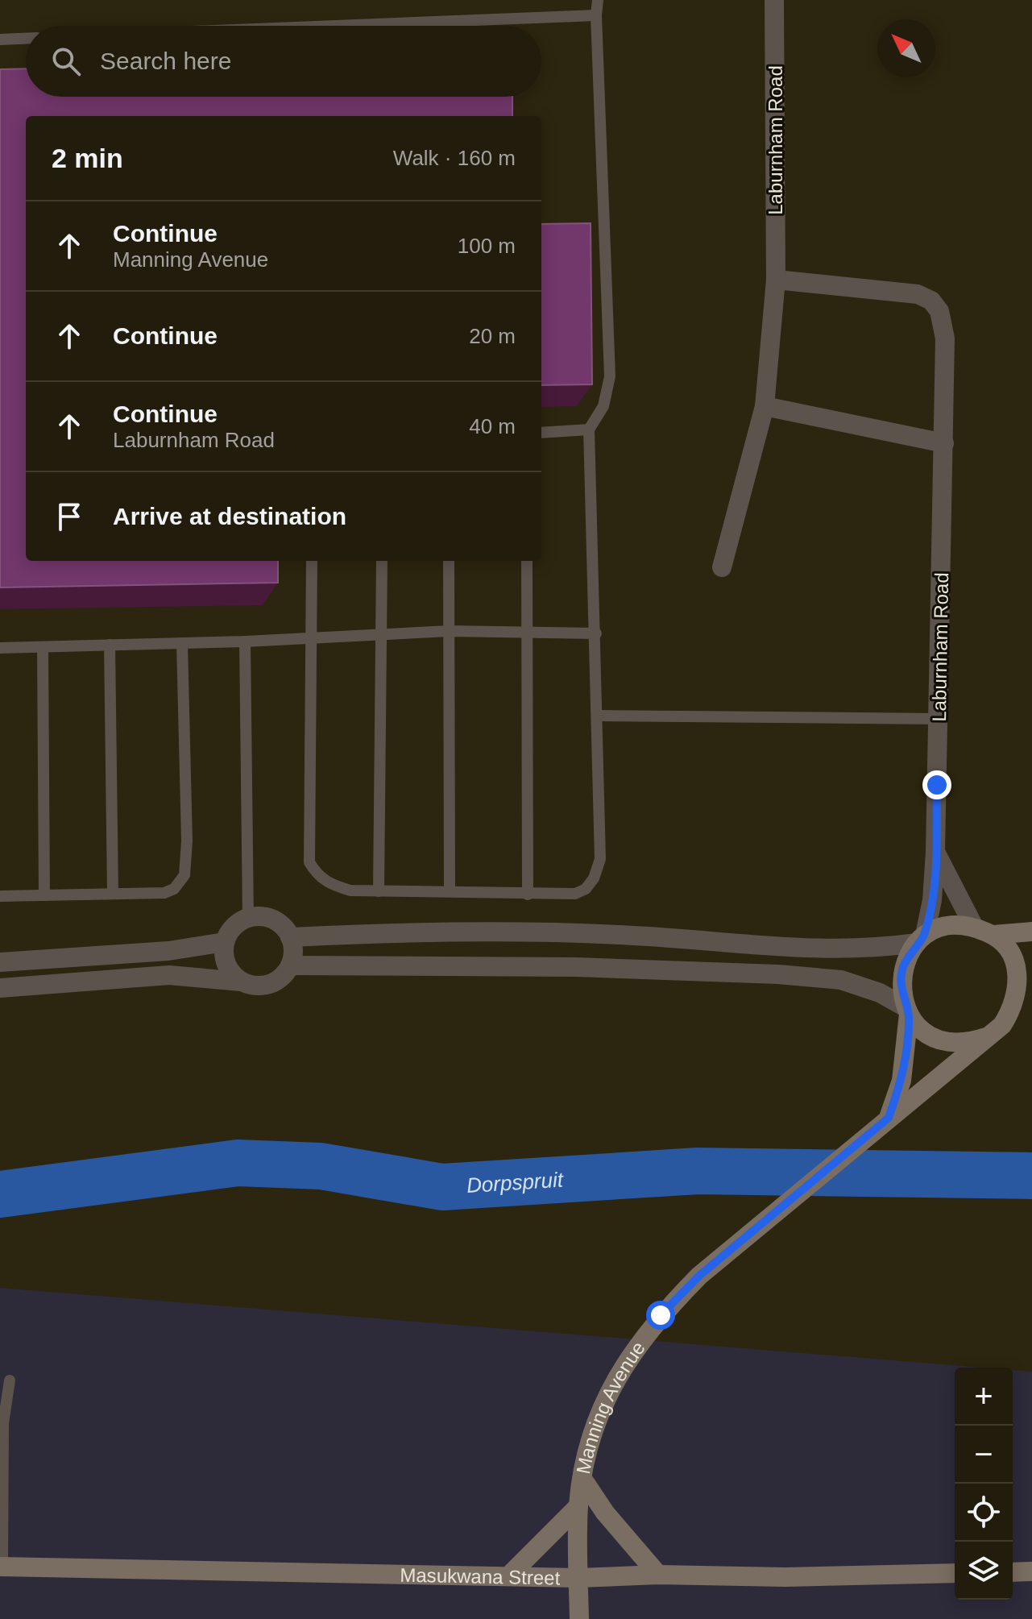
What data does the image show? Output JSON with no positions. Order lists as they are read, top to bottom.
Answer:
{
  "streets": {
    "street": ["Laburnham Road", "Manning Avenue", "Masukwana Street"]
  },
  "crossings": [
    ["Laburnham Road", "Manning Avenue"],
    ["Manning Avenue", "Masukwana Street"]
  ],
  "water": ["Dorpspruit"],
  "north": "top left",
  "page": {
    "search": "Search here",
    "heading": ["2 min", "Walk · 160 m"],
    "list": [
      ["Continue", "Manning Avenue", "100 m"],
      ["Continue", "20 m"],
      ["Continue", "Laburnham Road", "40 m"],
      "Arrive at destination"
    ],
    "map_buttons": ["+", "−"]
  }
}
